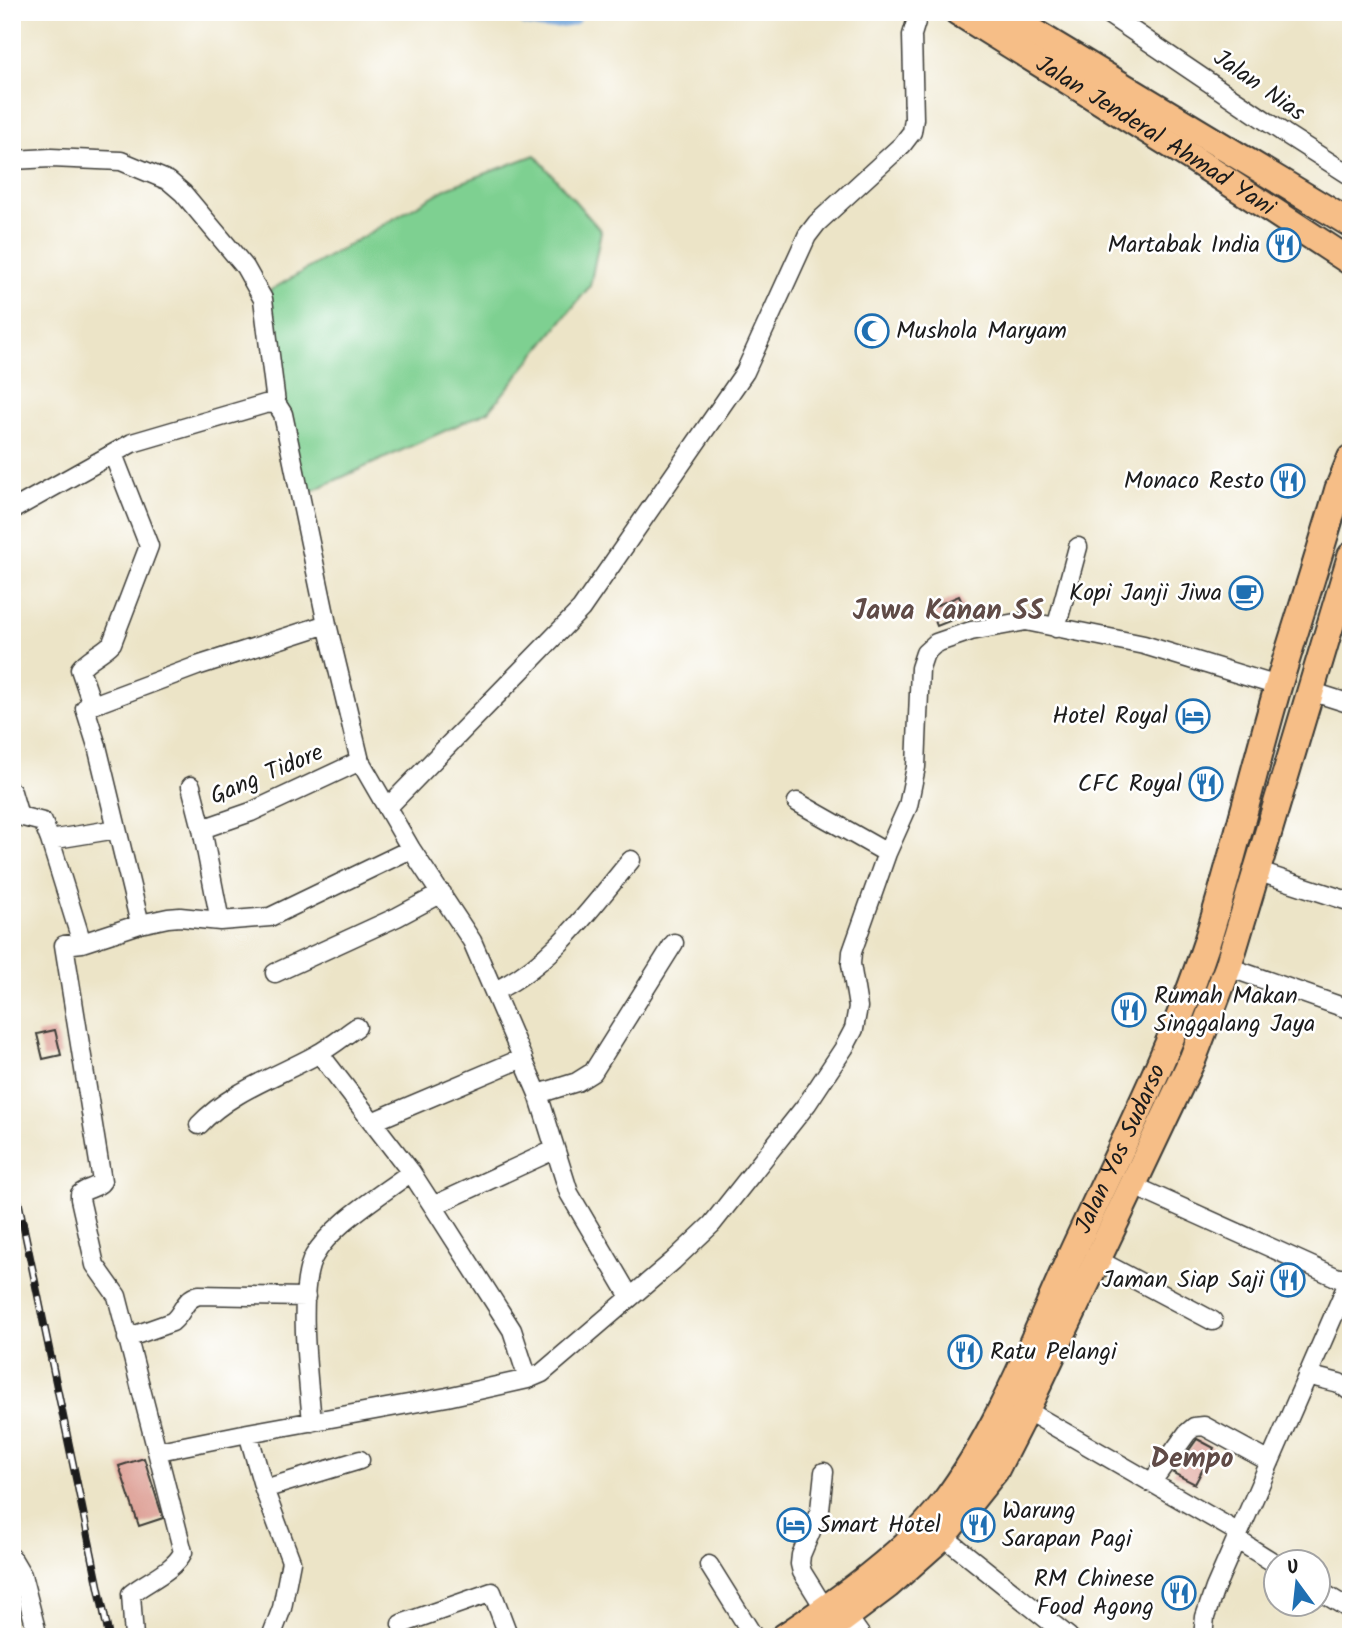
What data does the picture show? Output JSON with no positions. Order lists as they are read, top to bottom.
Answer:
{
  "streets": {
    "highway": ["Jalan Jenderal Ahmad Yani", "Jalan Yos Sudarso"],
    "street": ["Jalan Nias", "Gang Tidore"]
  },
  "districts": ["Jawa Kanan SS", "Dempo"],
  "places": {
    "restaurant": [
      "Martabak India",
      "Monaco Resto",
      "CFC Royal",
      "Rumah Makan Singgalang Jaya",
      "Jaman Siap Saji",
      "Ratu Pelangi",
      "Warung Sarapan Pagi",
      "RM Chinese Food Agong"
    ],
    "mosque": ["Mushola Maryam"],
    "cafe": ["Kopi Janji Jiwa"],
    "hotel": ["Hotel Royal", "Smart Hotel"]
  },
  "north": "top"
}
